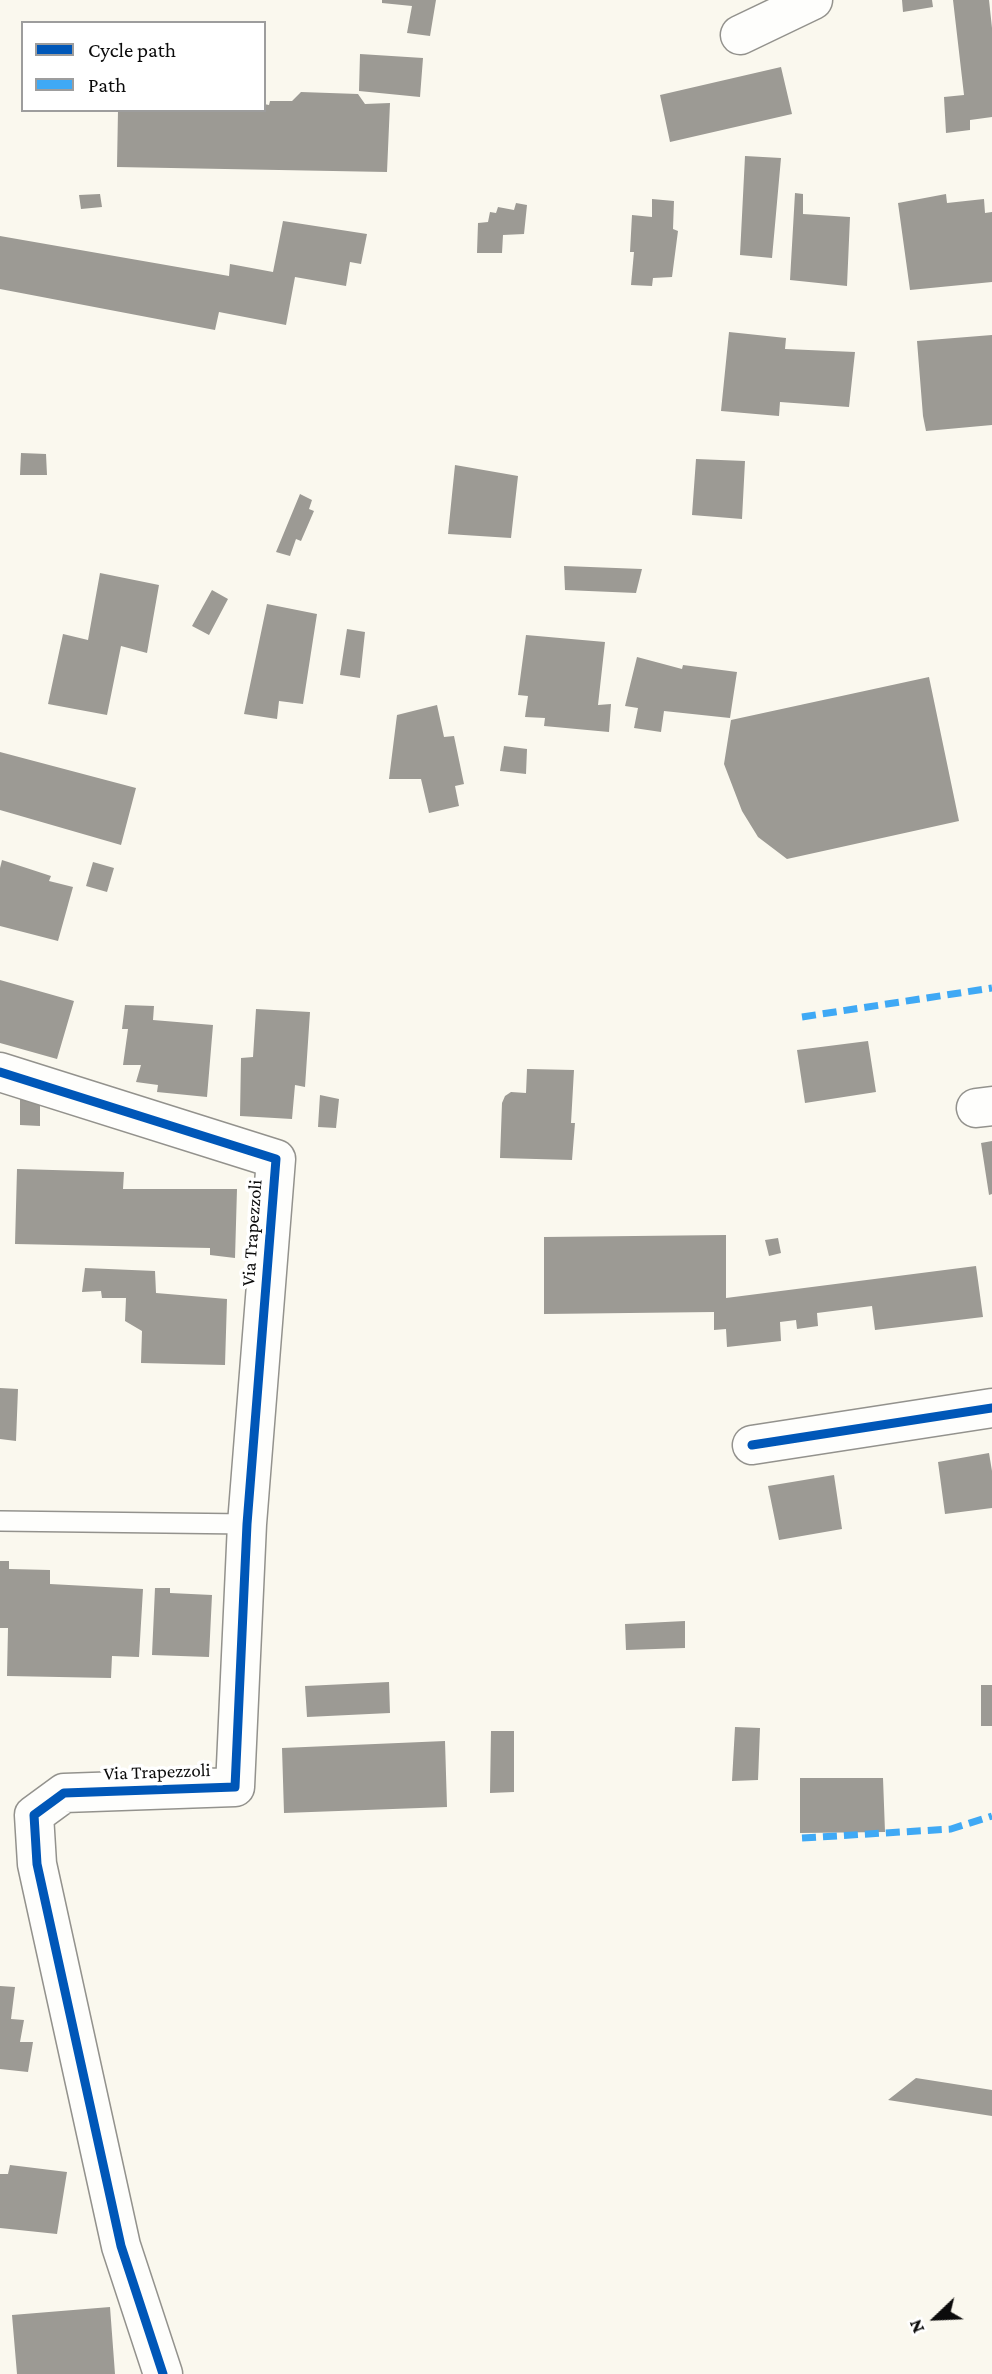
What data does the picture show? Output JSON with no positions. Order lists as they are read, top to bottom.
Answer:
{
  "streets": {
    "street": ["Via Trapezzoli"]
  },
  "legend": ["Cycle path", "Path"],
  "north": "bottom left"
}
